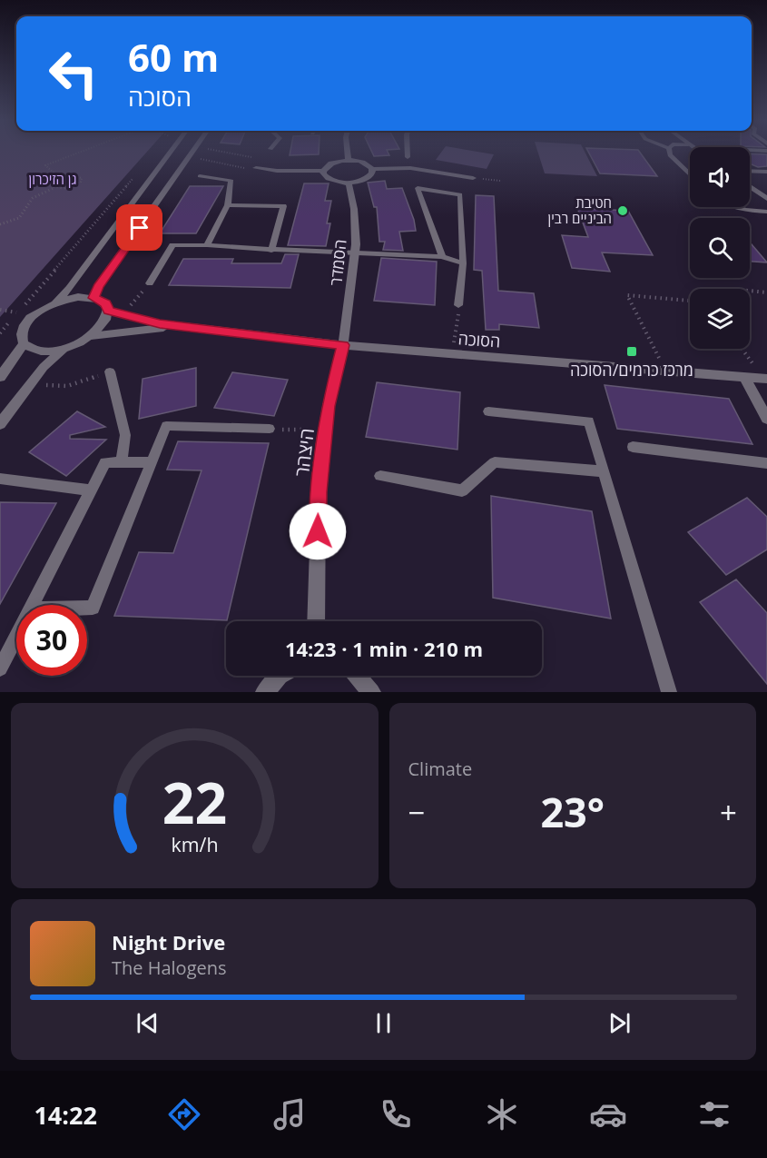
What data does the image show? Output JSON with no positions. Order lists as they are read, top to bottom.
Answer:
{
  "streets": {
    "street": ["הסמדר", "הסוכה", "היצהר"]
  },
  "crossings": [
    ["הסמדר", "הסוכה"],
    ["הסמדר", "היצהר"],
    ["הסוכה", "היצהר"]
  ],
  "parks": ["גן הזיכרון"],
  "places": {
    "other": ["חטיבת הביניים רבין"],
    "transit": ["מרכז כרמים/הסוכה"]
  },
  "page": {
    "turn": ["60 m", "הסוכה"],
    "limit": "30",
    "trip": "14:23 · 1 min · 210 m",
    "tile": "Climate",
    "heat": ["−", "23°", "+"],
    "song": ["Night Drive", "The Halogens"],
    "tabs": "14:22",
    "gauge": ["22", "km/h"]
  }
}
